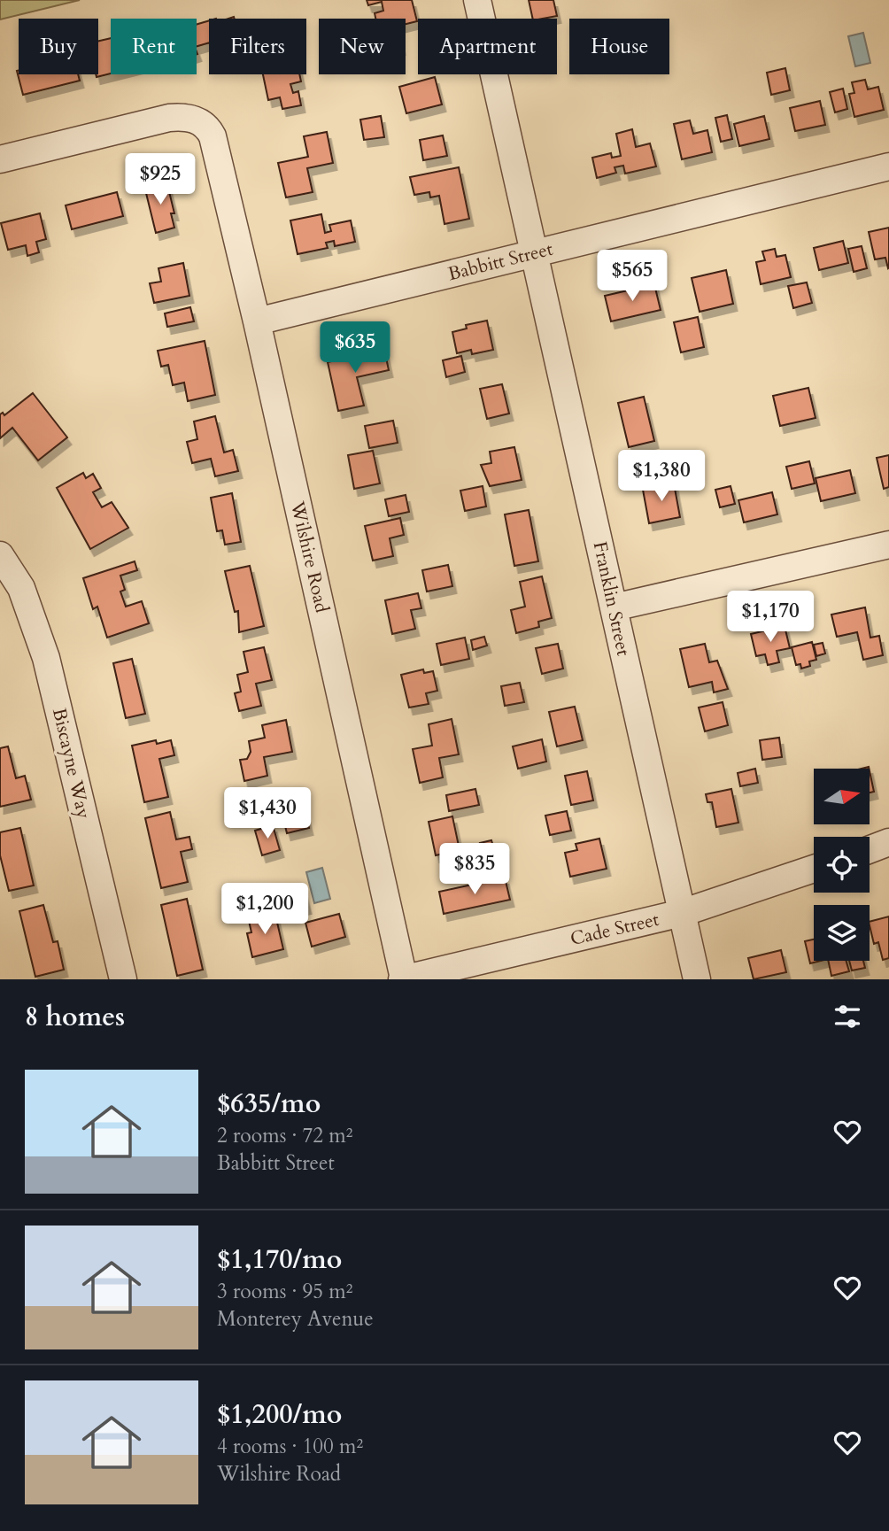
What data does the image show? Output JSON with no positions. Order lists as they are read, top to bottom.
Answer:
{
  "streets": {
    "street": [
      "Babbitt Street",
      "Wilshire Road",
      "Franklin Street",
      "Biscayne Way",
      "Cade Street"
    ]
  },
  "crossings": [
    ["Babbitt Street", "Wilshire Road"],
    ["Babbitt Street", "Franklin Street"],
    ["Wilshire Road", "Cade Street"],
    ["Franklin Street", "Cade Street"]
  ],
  "north": "right",
  "page": {
    "chip": [
      "Buy",
      "Rent",
      "Filters",
      "New",
      "Apartment",
      "House"
    ],
    "price": [
      "$925",
      "$565",
      "$635",
      "$1,380",
      "$1,170",
      "$1,430",
      "$835",
      "$1,200"
    ],
    "heading": "8 homes",
    "list": [
      {
        "name": "$635/mo",
        "note": "2 rooms · 72 m² · Babbitt Street"
      },
      {
        "name": "$1,170/mo",
        "note": "3 rooms · 95 m² · Monterey Avenue"
      },
      {
        "name": "$1,200/mo",
        "note": "4 rooms · 100 m² · Wilshire Road"
      }
    ]
  }
}
